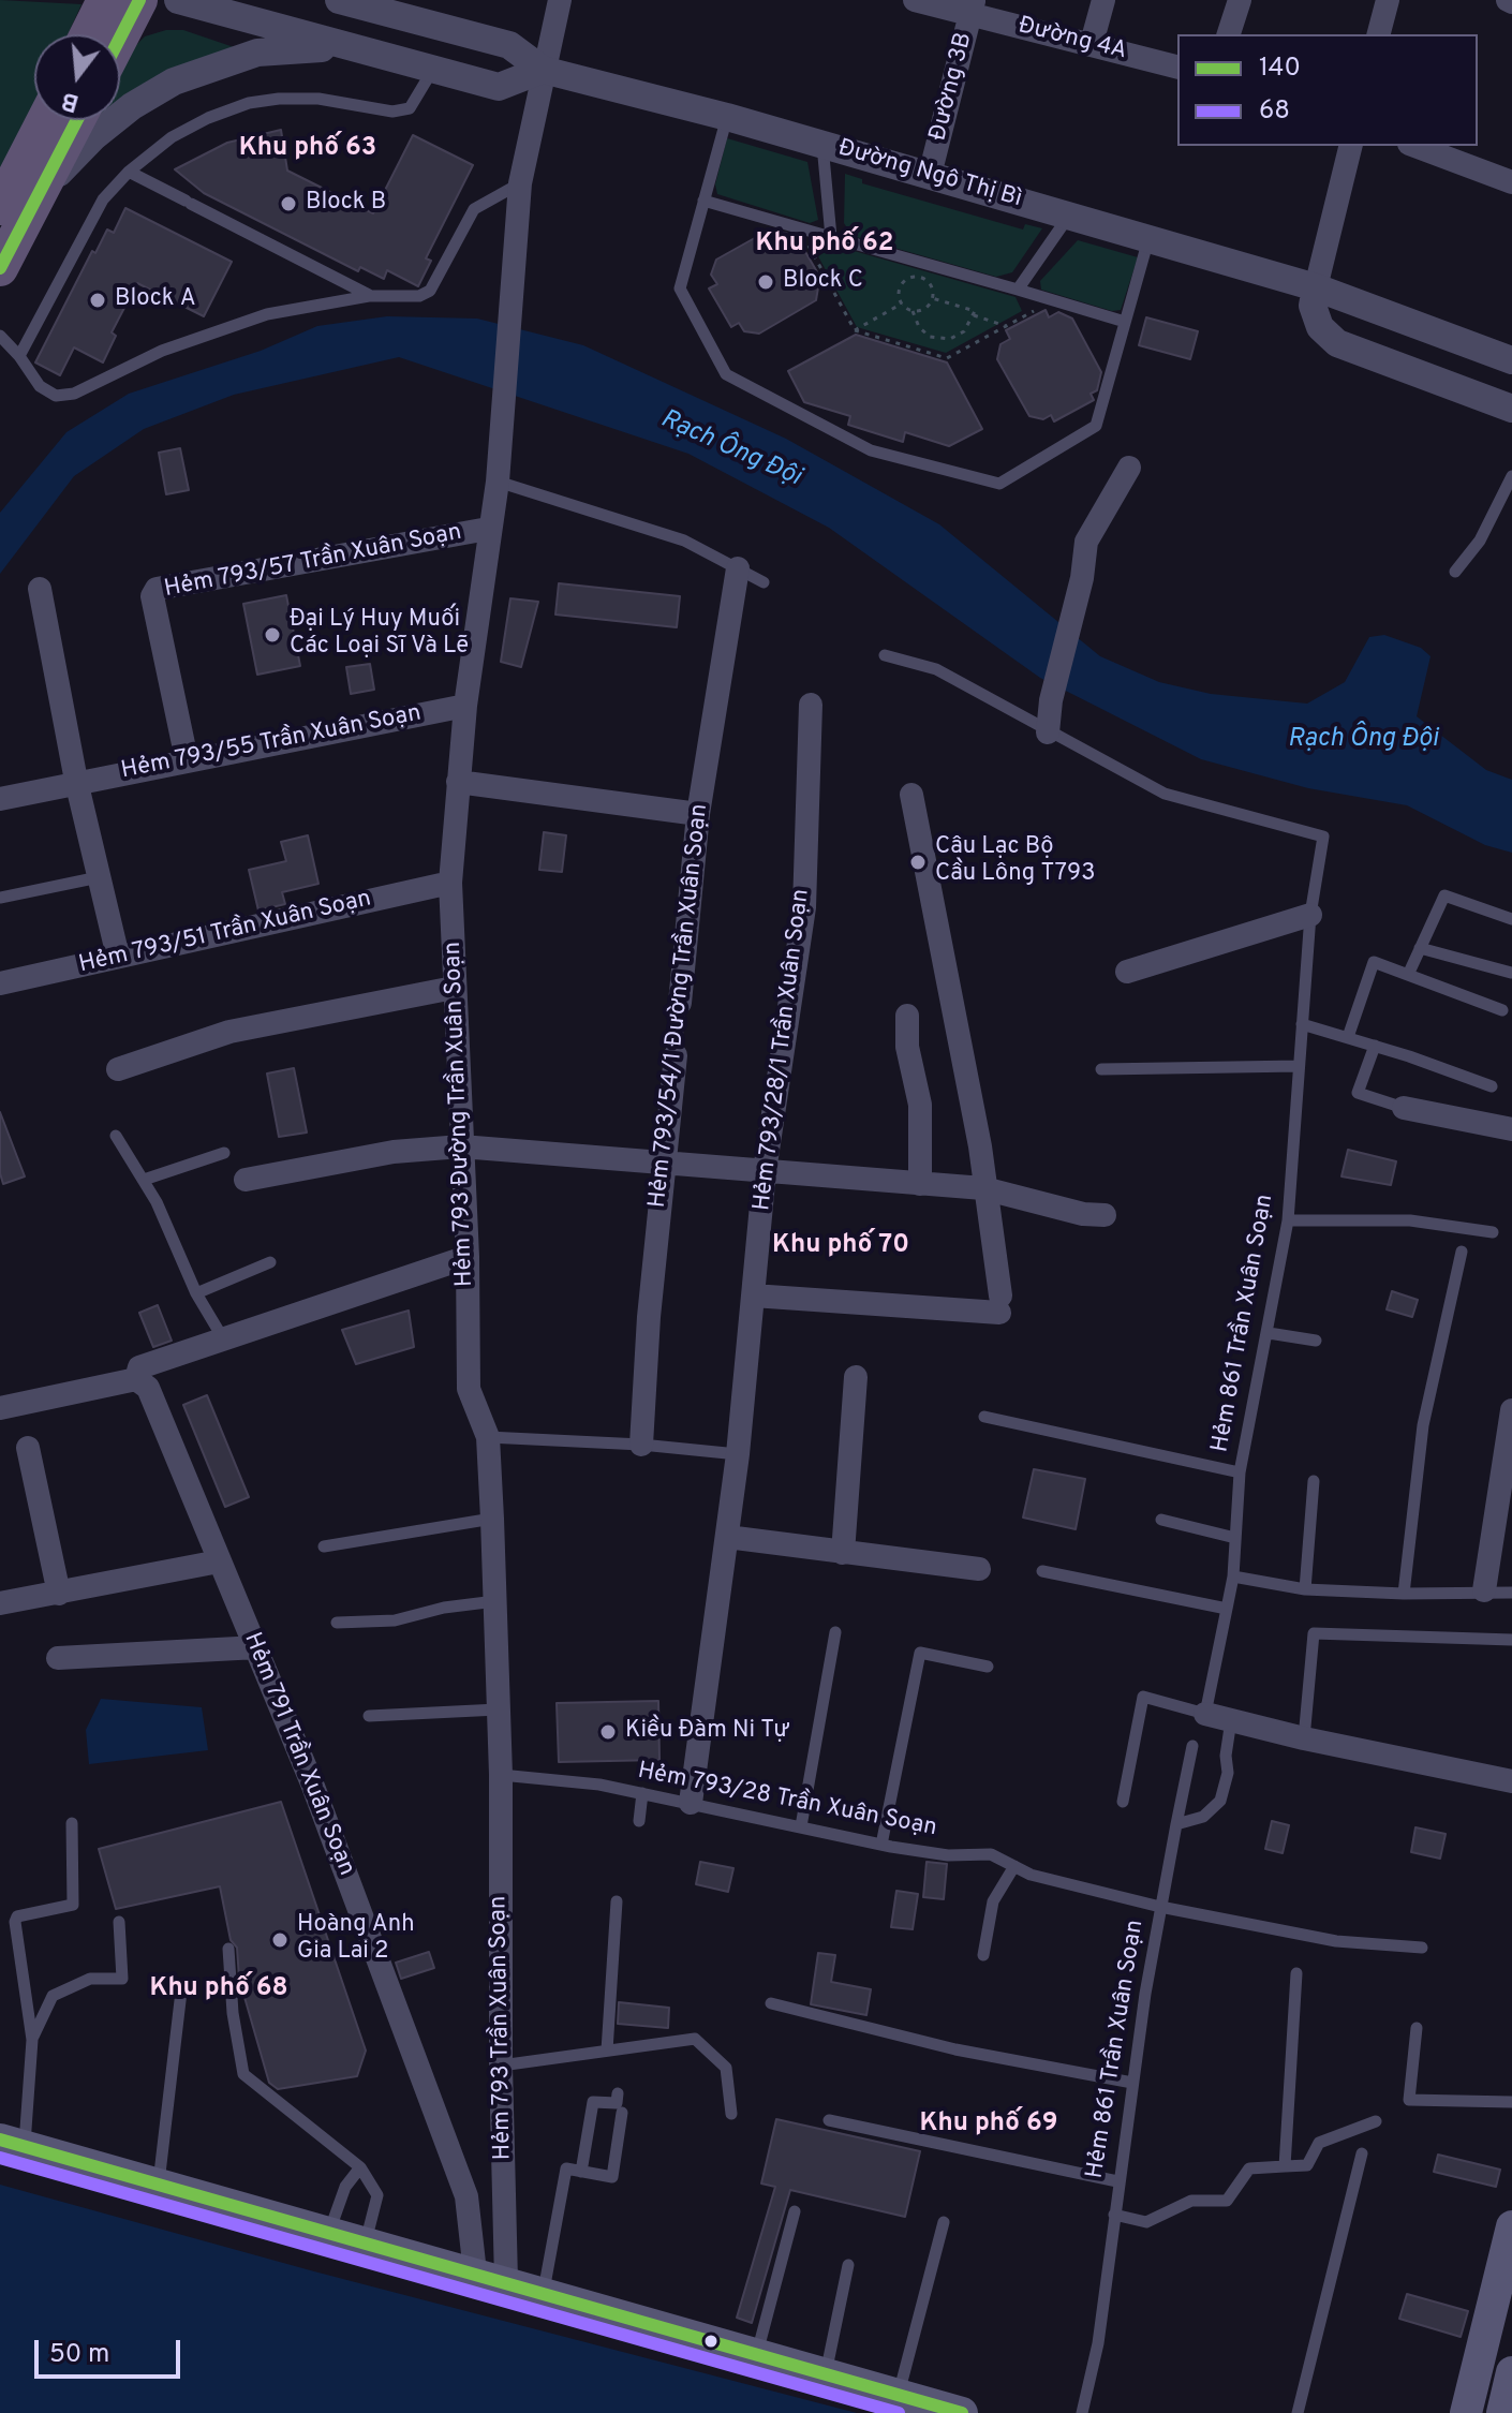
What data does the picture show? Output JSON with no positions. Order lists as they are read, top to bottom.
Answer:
{
  "streets": {
    "street": [
      "Đường 4A",
      "Đường 3B",
      "Đường Ngô Thị Bì",
      "Hẻm 793/57 Trần Xuân Soạn",
      "Hẻm 793/55 Trần Xuân Soạn",
      "Hẻm 793/51 Trần Xuân Soạn",
      "Hẻm 793/54/1 Đường Trần Xuân Soạn",
      "Hẻm 793/28/1 Trần Xuân Soạn",
      "Hẻm 793 Đường Trần Xuân Soạn",
      "Hẻm 791 Trần Xuân Soạn",
      "Hẻm 793 Trần Xuân Soạn"
    ],
    "lane": ["Hẻm 861 Trần Xuân Soạn", "Hẻm 793/28 Trần Xuân Soạn"]
  },
  "crossings": [
    ["Đường 4A", "Đường 3B"],
    ["Đường 3B", "Đường Ngô Thị Bì"],
    ["Hẻm 793/57 Trần Xuân Soạn", "Hẻm 793/55 Trần Xuân Soạn"],
    ["Hẻm 793/57 Trần Xuân Soạn", "Hẻm 793 Đường Trần Xuân Soạn"],
    ["Hẻm 793/55 Trần Xuân Soạn", "Hẻm 793 Đường Trần Xuân Soạn"],
    ["Hẻm 793/51 Trần Xuân Soạn", "Hẻm 793 Đường Trần Xuân Soạn"],
    ["Hẻm 793/28/1 Trần Xuân Soạn", "Hẻm 793/28 Trần Xuân Soạn"],
    ["Hẻm 793 Đường Trần Xuân Soạn", "Hẻm 793/28 Trần Xuân Soạn"],
    ["Hẻm 793 Đường Trần Xuân Soạn", "Hẻm 793 Trần Xuân Soạn"],
    ["Hẻm 861 Trần Xuân Soạn", "Hẻm 793/28 Trần Xuân Soạn"],
    ["Hẻm 793/28 Trần Xuân Soạn", "Hẻm 793 Trần Xuân Soạn"]
  ],
  "districts": [
    "Khu phố 63",
    "Khu phố 62",
    "Khu phố 70",
    "Khu phố 68",
    "Khu phố 69"
  ],
  "water": ["Rạch Ông Đội"],
  "places": [
    "Block B",
    "Block C",
    "Block A",
    "Đại Lý Huy Muối Các Loại Sĩ Và Lẽ",
    "Câu Lạc Bộ Cầu Lông T793",
    "Kiều Đàm Ni Tự",
    "Hoàng Anh Gia Lai 2"
  ],
  "lines": ["transit line 140", "transit line 68"],
  "legend": ["140", "68"],
  "scale_bar": "50 m",
  "north": "bottom"
}
